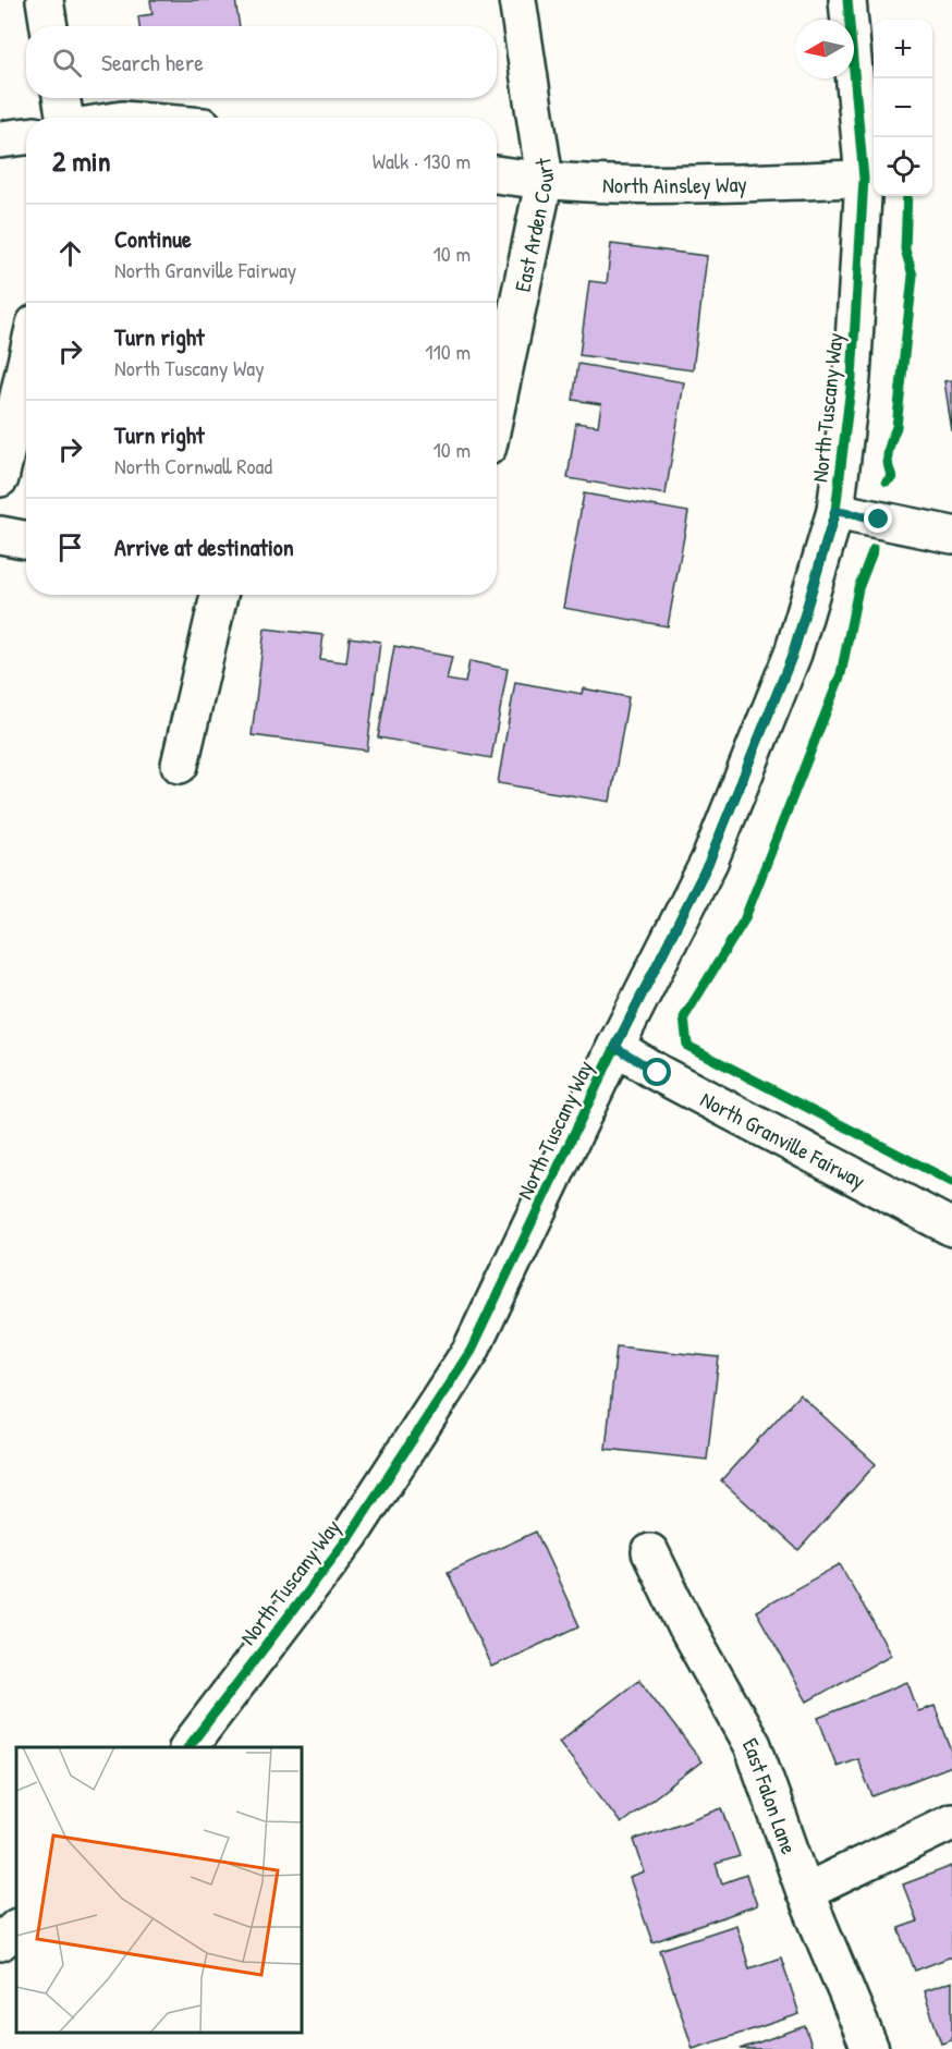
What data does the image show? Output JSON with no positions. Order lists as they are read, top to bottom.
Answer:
{
  "streets": {
    "street": [
      "North Ainsley Way",
      "East Arden Court",
      "North Tuscany Way",
      "North Granville Fairway",
      "East Falon Lane"
    ]
  },
  "crossings": [
    ["North Ainsley Way", "East Arden Court"],
    ["North Ainsley Way", "North Tuscany Way"],
    ["North Tuscany Way", "North Granville Fairway"]
  ],
  "north": "left",
  "page": {
    "map_buttons": ["+", "−"],
    "search": "Search here",
    "heading": ["2 min", "Walk · 130 m"],
    "list": [
      ["Continue", "North Granville Fairway", "10 m"],
      ["Turn right", "North Tuscany Way", "110 m"],
      ["Turn right", "North Cornwall Road", "10 m"],
      "Arrive at destination"
    ]
  }
}
